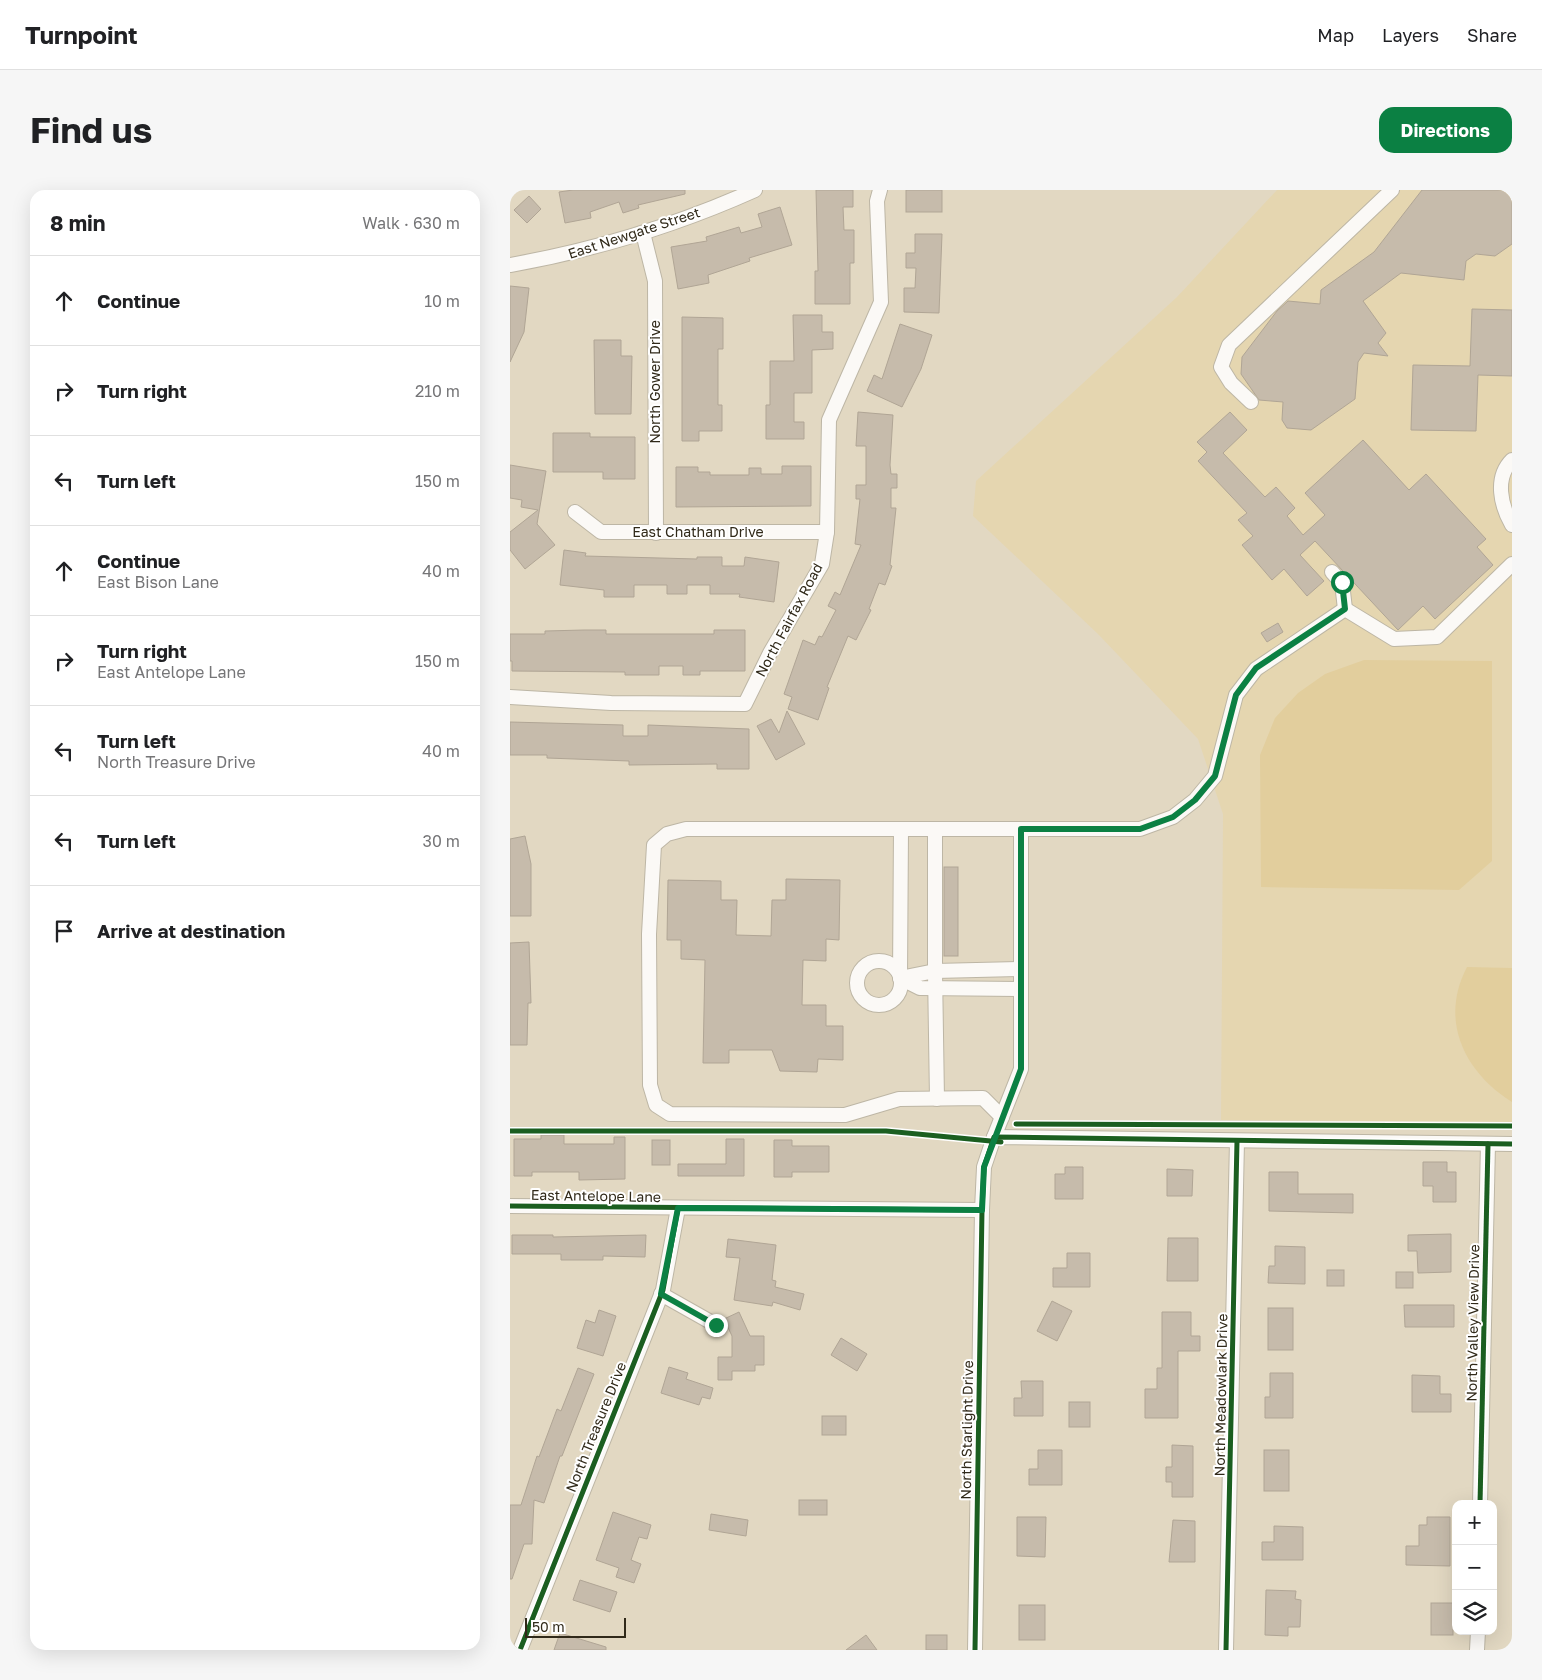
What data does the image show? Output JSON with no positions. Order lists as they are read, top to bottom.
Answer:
{
  "streets": {
    "street": [
      "East Newgate Street",
      "North Gower Drive",
      "East Chatham Drive",
      "North Fairfax Road",
      "East Antelope Lane",
      "North Valley View Drive",
      "North Meadowlark Drive",
      "North Treasure Drive",
      "North Starlight Drive"
    ]
  },
  "crossings": [
    ["East Newgate Street", "North Gower Drive"],
    ["North Gower Drive", "East Chatham Drive"],
    ["East Chatham Drive", "North Fairfax Road"],
    ["East Antelope Lane", "North Treasure Drive"],
    ["East Antelope Lane", "North Starlight Drive"]
  ],
  "scale_bar": "50 m",
  "page": {
    "header": "Turnpoint",
    "nav": ["Map", "Layers", "Share"],
    "buttons": "Directions",
    "title": "Find us",
    "heading": ["8 min", "Walk · 630 m"],
    "list": [
      ["Continue", "10 m"],
      ["Turn right", "210 m"],
      ["Turn left", "150 m"],
      ["Continue", "East Bison Lane", "40 m"],
      ["Turn right", "East Antelope Lane", "150 m"],
      ["Turn left", "North Treasure Drive", "40 m"],
      ["Turn left", "30 m"],
      "Arrive at destination"
    ],
    "map_buttons": ["+", "−"],
    "scale": "50 m"
  }
}
